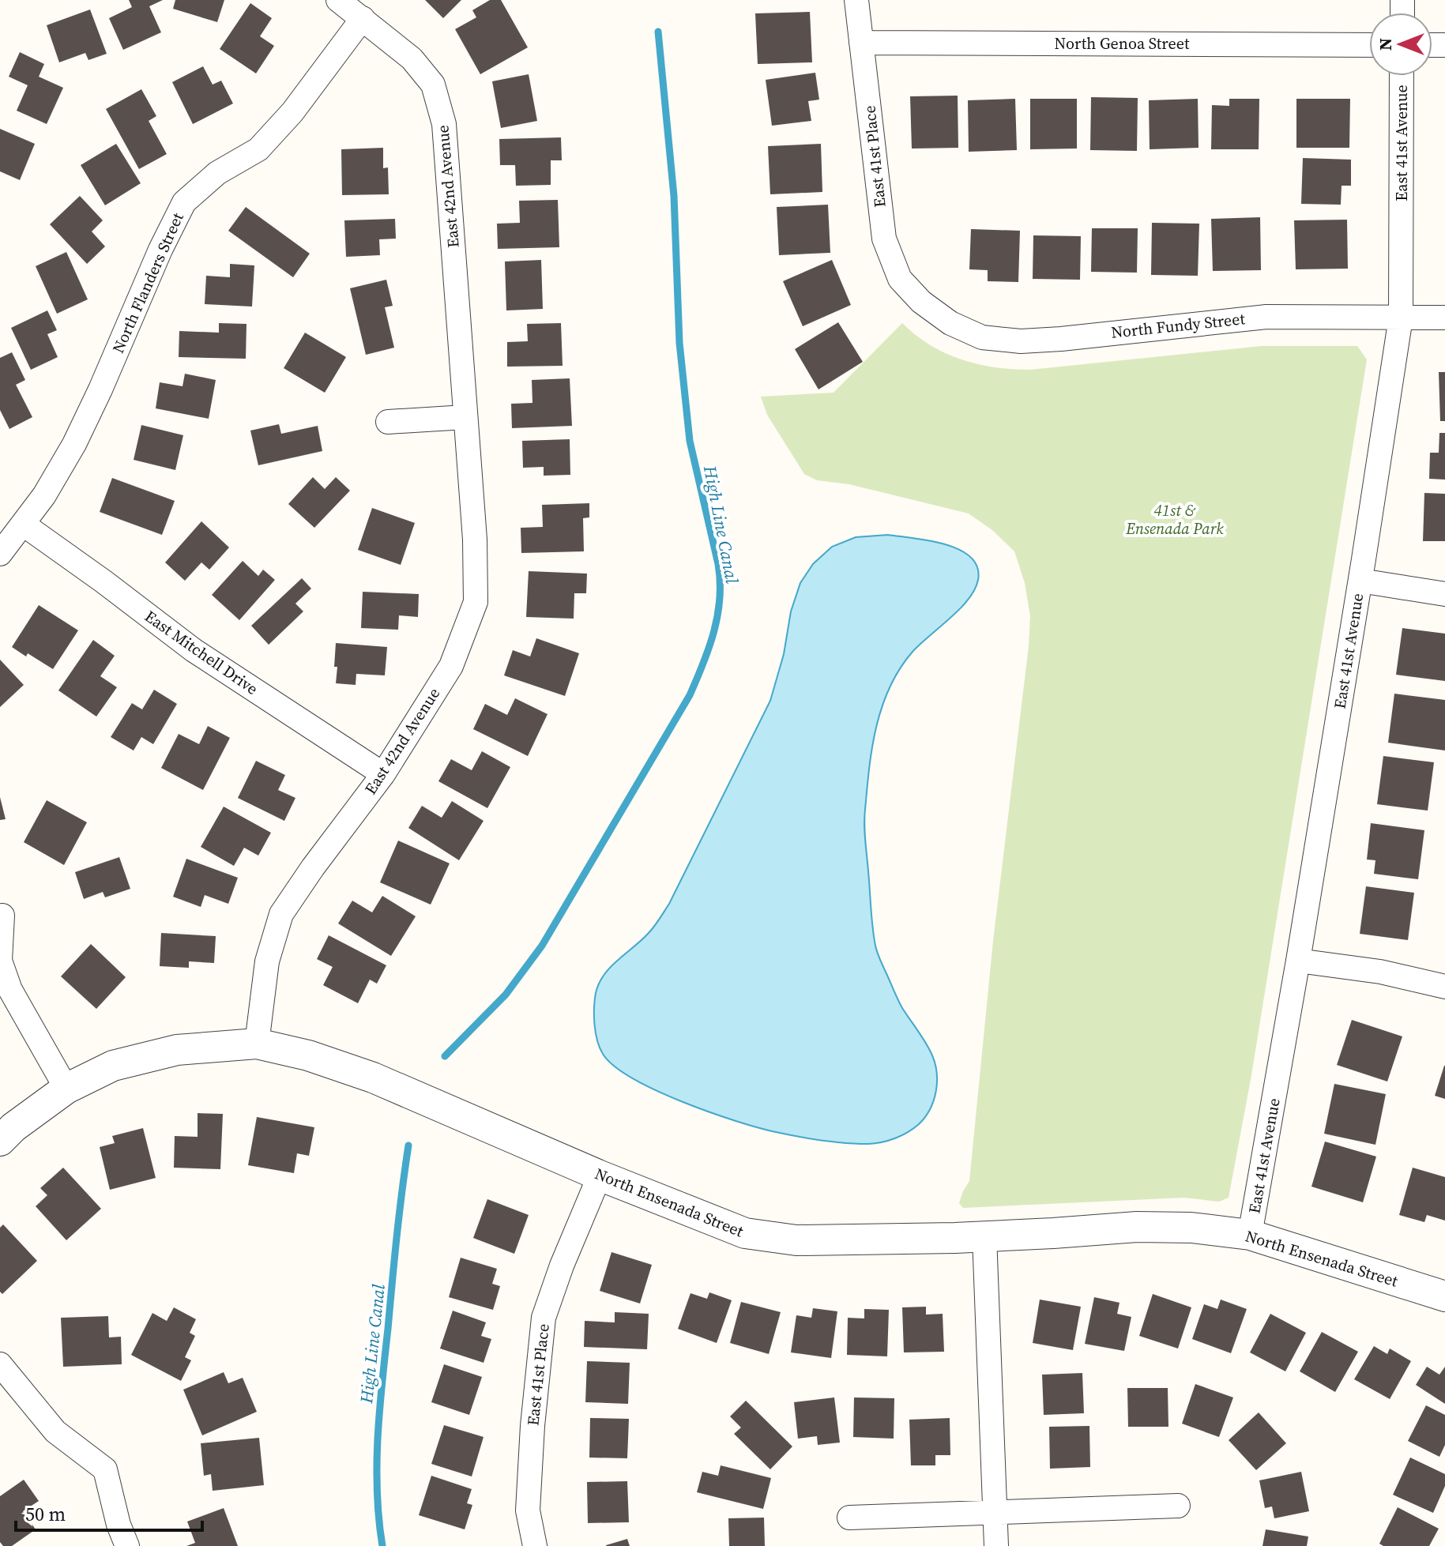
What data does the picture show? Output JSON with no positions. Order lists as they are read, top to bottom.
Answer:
{
  "streets": {
    "street": [
      "North Genoa Street",
      "East 41st Avenue",
      "East 41st Place",
      "East 42nd Avenue",
      "North Flanders Street",
      "North Fundy Street",
      "East Mitchell Drive",
      "North Ensenada Street"
    ]
  },
  "crossings": [
    ["North Genoa Street", "East 41st Place"],
    ["East 41st Avenue", "North Fundy Street"],
    ["East 41st Avenue", "North Ensenada Street"],
    ["East 41st Place", "North Fundy Street"],
    ["East 41st Place", "North Ensenada Street"],
    ["East 42nd Avenue", "North Flanders Street"],
    ["East 42nd Avenue", "East Mitchell Drive"],
    ["East 42nd Avenue", "North Ensenada Street"],
    ["North Flanders Street", "East Mitchell Drive"]
  ],
  "water": ["High Line Canal"],
  "parks": ["41st & Ensenada Park"],
  "scale_bar": "50 m",
  "north": "left"
}
